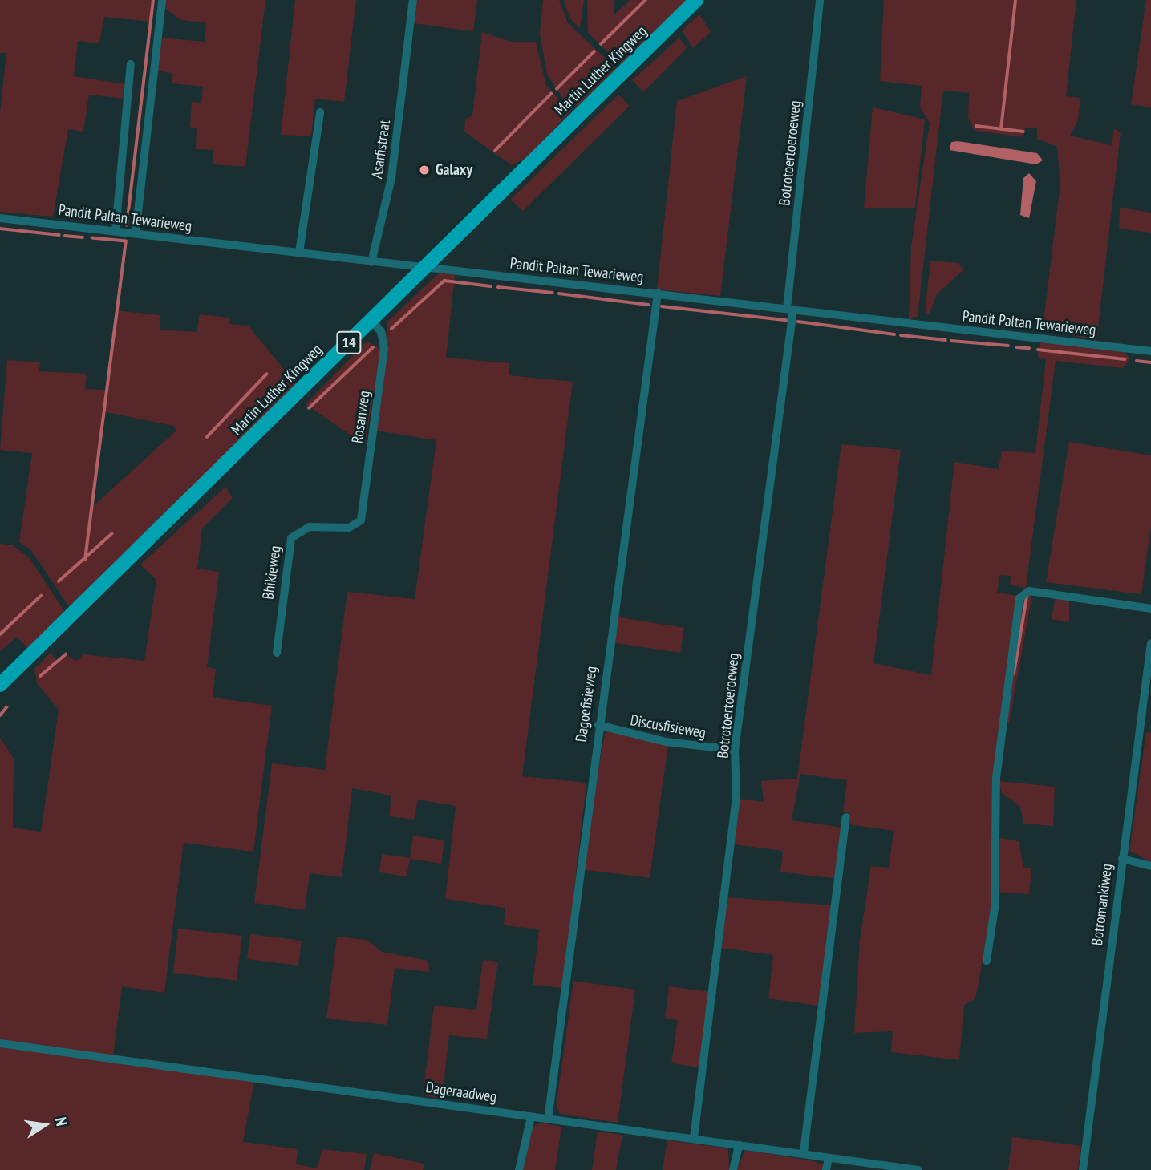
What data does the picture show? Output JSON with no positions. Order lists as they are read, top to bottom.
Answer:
{
  "streets": {
    "main road": ["Martin Luther Kingweg", "14"],
    "street": [
      "Asarfistraat",
      "Botrotoertoeroeweg",
      "Pandit Paltan Tewarieweg",
      "Rosanweg",
      "Bhikieweg",
      "Dagoefisieweg",
      "Discusfisieweg",
      "Botromankiweg",
      "Dageraadweg"
    ]
  },
  "crossings": [
    ["Martin Luther Kingweg", "Pandit Paltan Tewarieweg"],
    ["Martin Luther Kingweg", "Rosanweg"],
    ["Asarfistraat", "Pandit Paltan Tewarieweg"],
    ["Botrotoertoeroeweg", "Pandit Paltan Tewarieweg"],
    ["Botrotoertoeroeweg", "Discusfisieweg"],
    ["Botrotoertoeroeweg", "Dageraadweg"],
    ["Pandit Paltan Tewarieweg", "Dagoefisieweg"],
    ["Rosanweg", "Bhikieweg"],
    ["Dagoefisieweg", "Discusfisieweg"],
    ["Dagoefisieweg", "Dageraadweg"]
  ],
  "places": ["Galaxy"],
  "north": "right"
}
